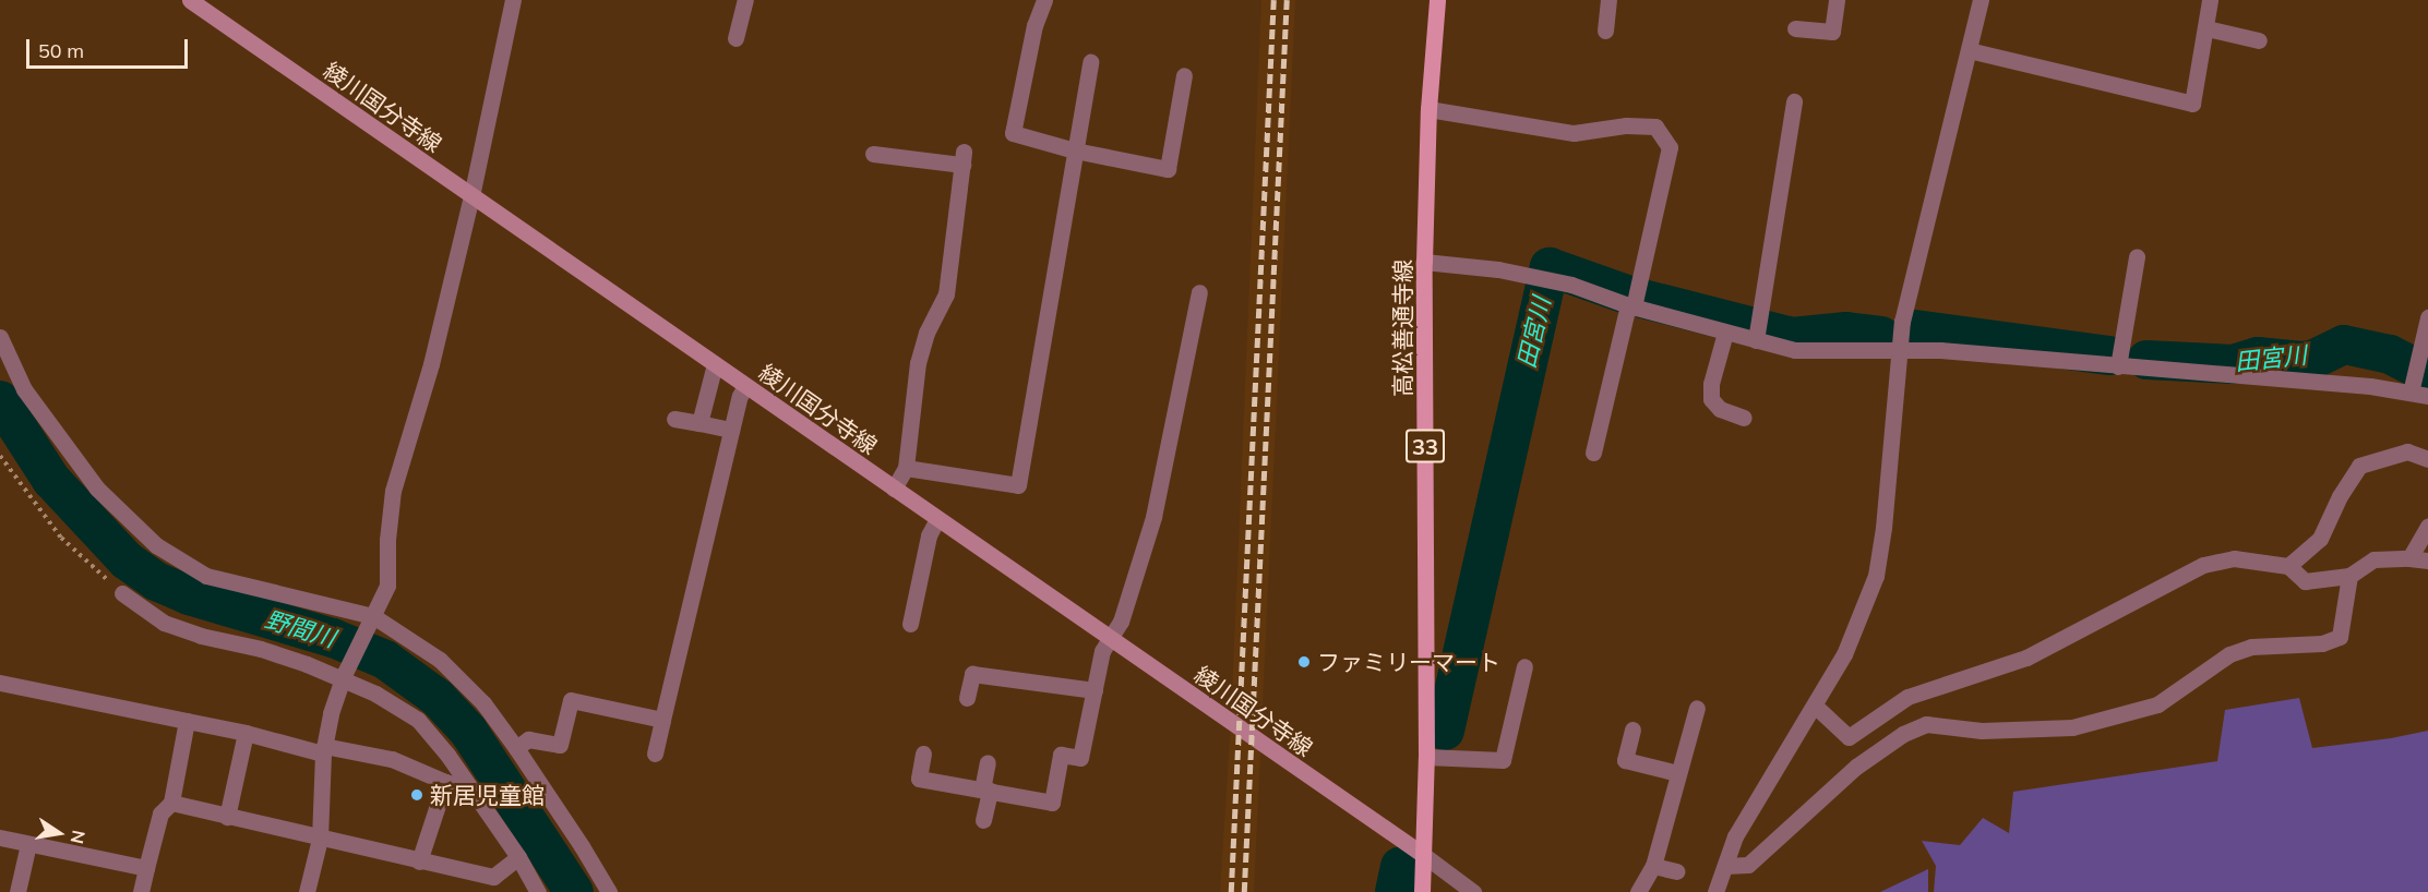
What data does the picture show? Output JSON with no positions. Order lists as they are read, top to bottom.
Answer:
{
  "streets": {
    "main road": ["綾川国分寺線", "高松善通寺線", "33"]
  },
  "crossings": [
    ["綾川国分寺線", "高松善通寺線"]
  ],
  "water": ["田宮川", "野間川"],
  "places": ["ファミリーマート", "新居児童館"],
  "scale_bar": "50 m",
  "north": "right"
}
